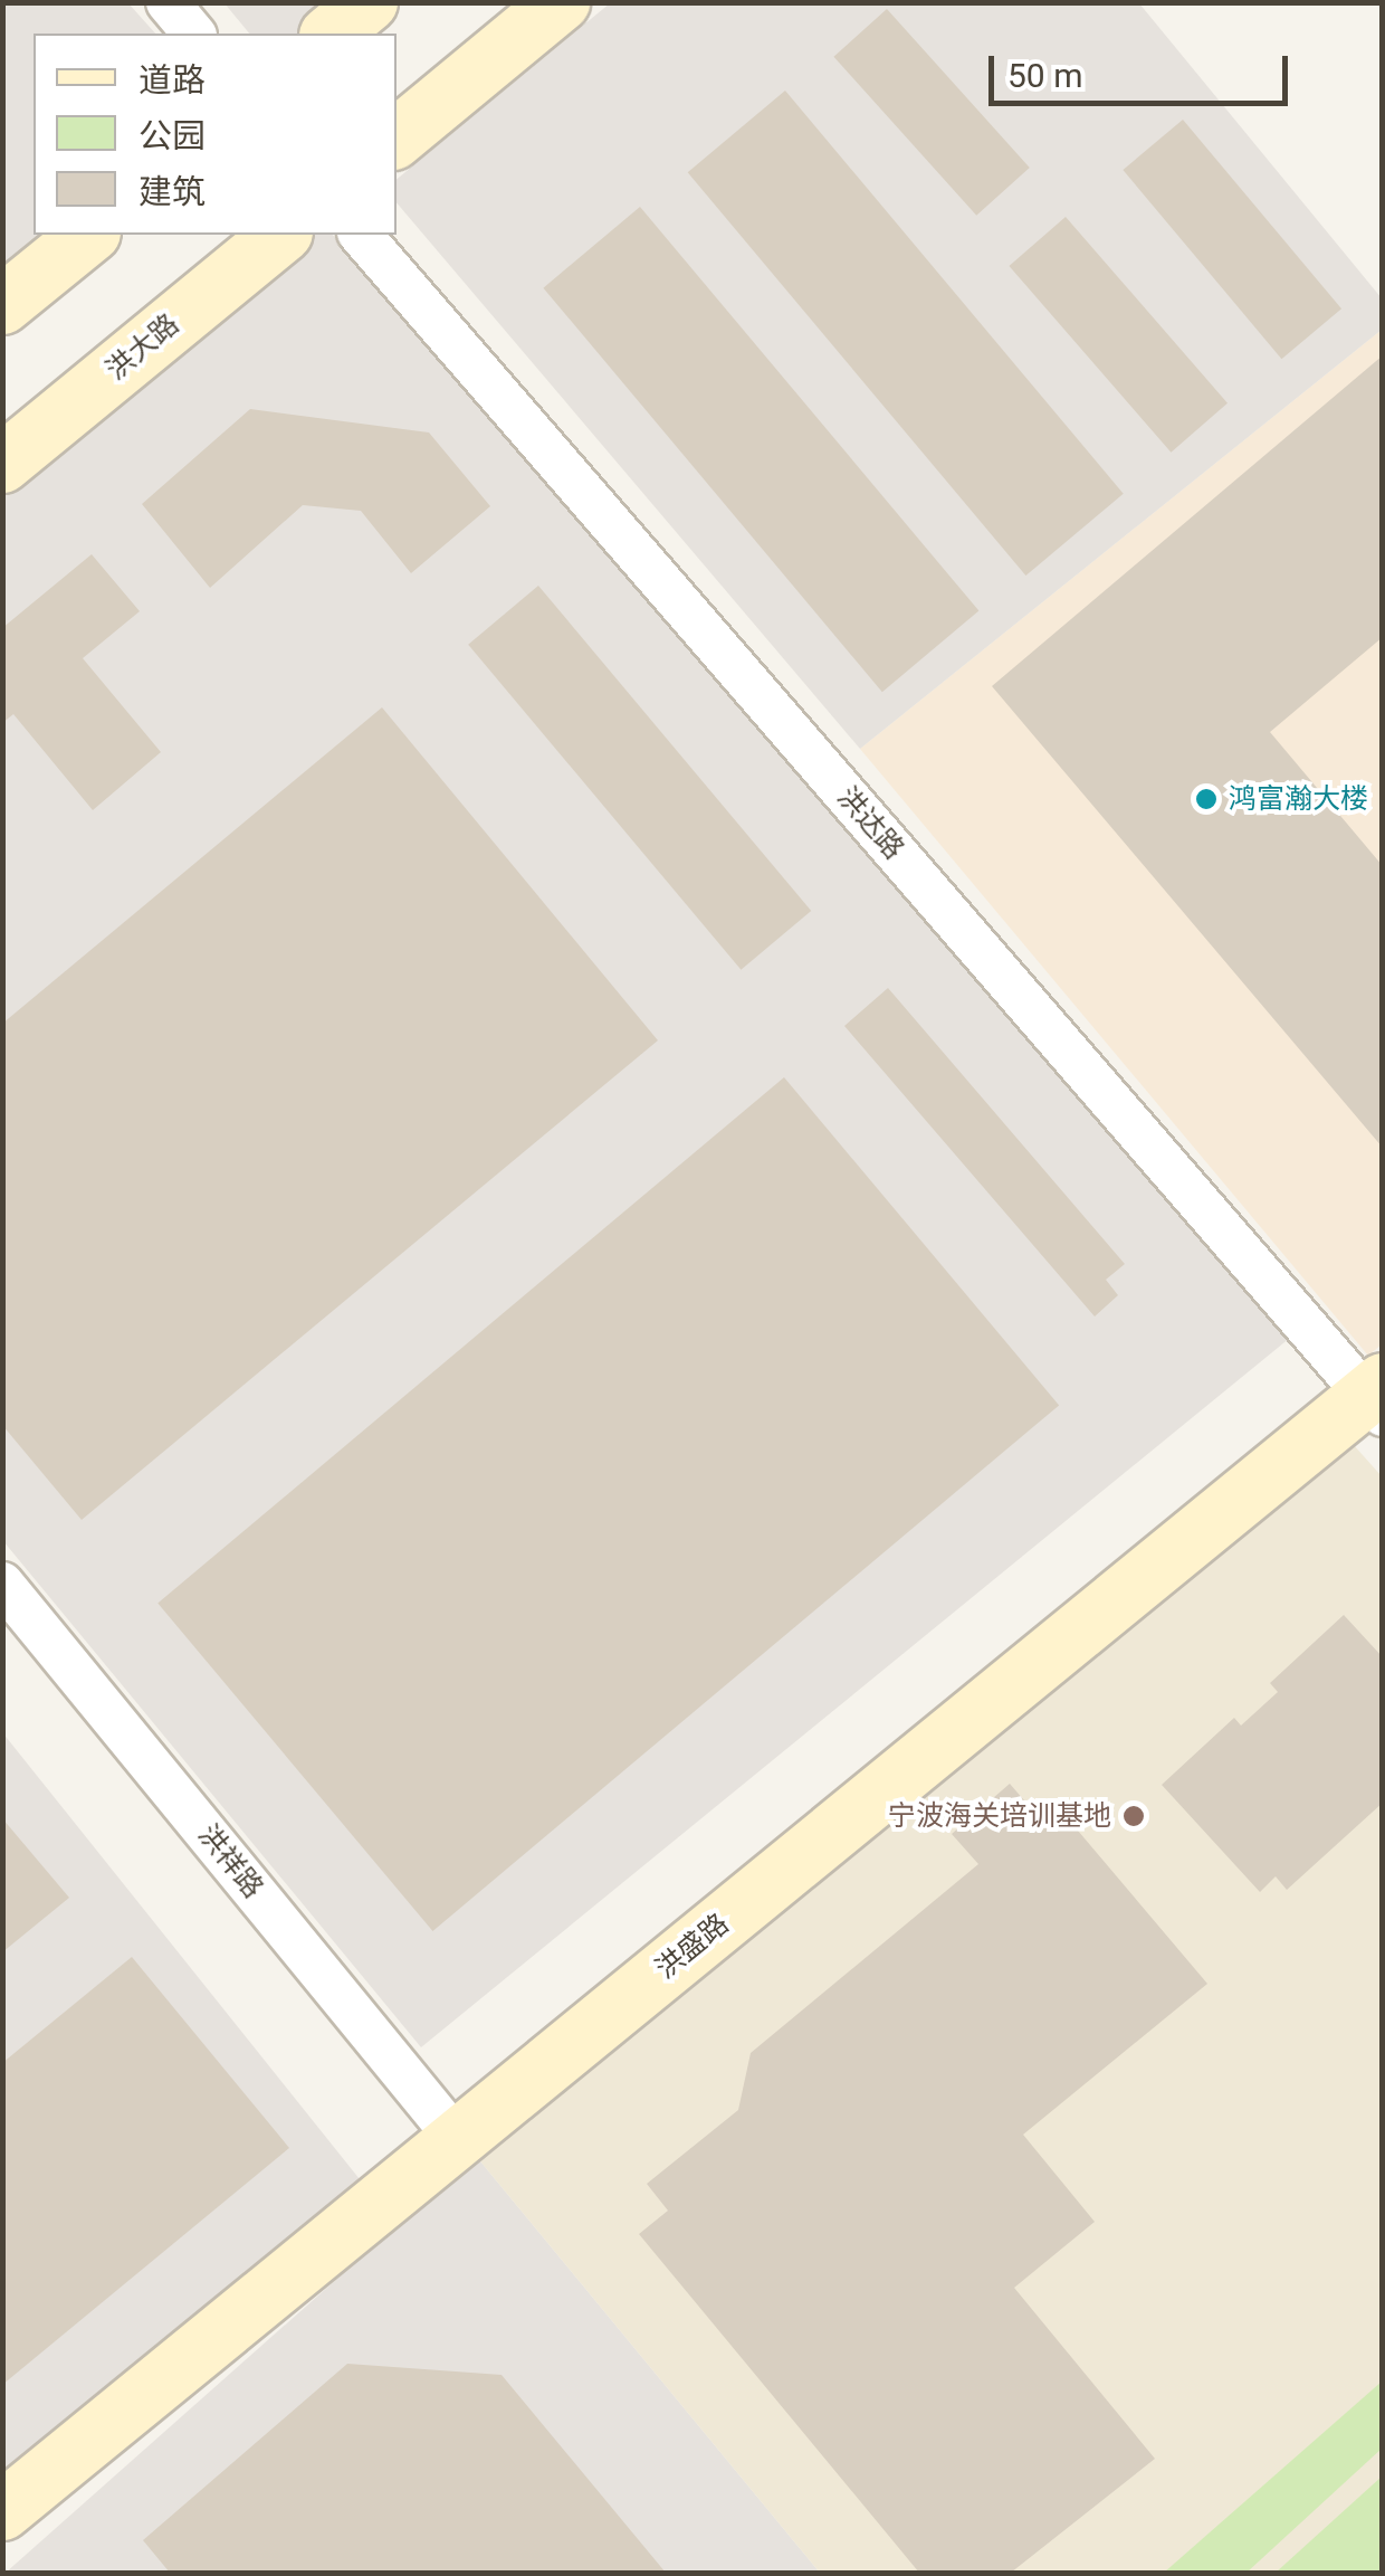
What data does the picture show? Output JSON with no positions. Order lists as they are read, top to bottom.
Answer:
{
  "streets": {
    "street": [
      "洪大路",
      "洪达路",
      "洪祥路",
      "洪盛路"
    ]
  },
  "crossings": [
    ["洪达路", "洪盛路"],
    ["洪祥路", "洪盛路"]
  ],
  "places": ["鸿富瀚大楼", "宁波海关培训基地"],
  "legend": ["道路", "公园", "建筑"],
  "scale_bar": "50 m"
}
